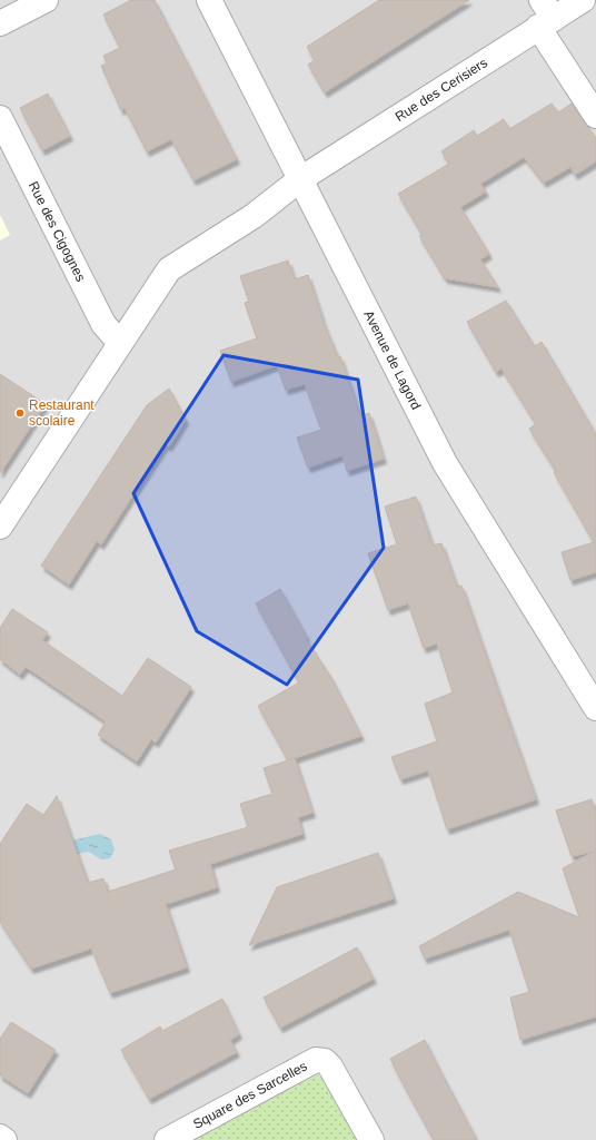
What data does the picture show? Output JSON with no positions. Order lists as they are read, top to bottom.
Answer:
{
  "streets": {
    "street": [
      "Rue des Cerisiers",
      "Rue des Cigognes",
      "Avenue de Lagord",
      "Square des Sarcelles"
    ]
  },
  "crossings": [
    ["Rue des Cerisiers", "Avenue de Lagord"]
  ],
  "places": ["Restaurant scolaire"]
}
